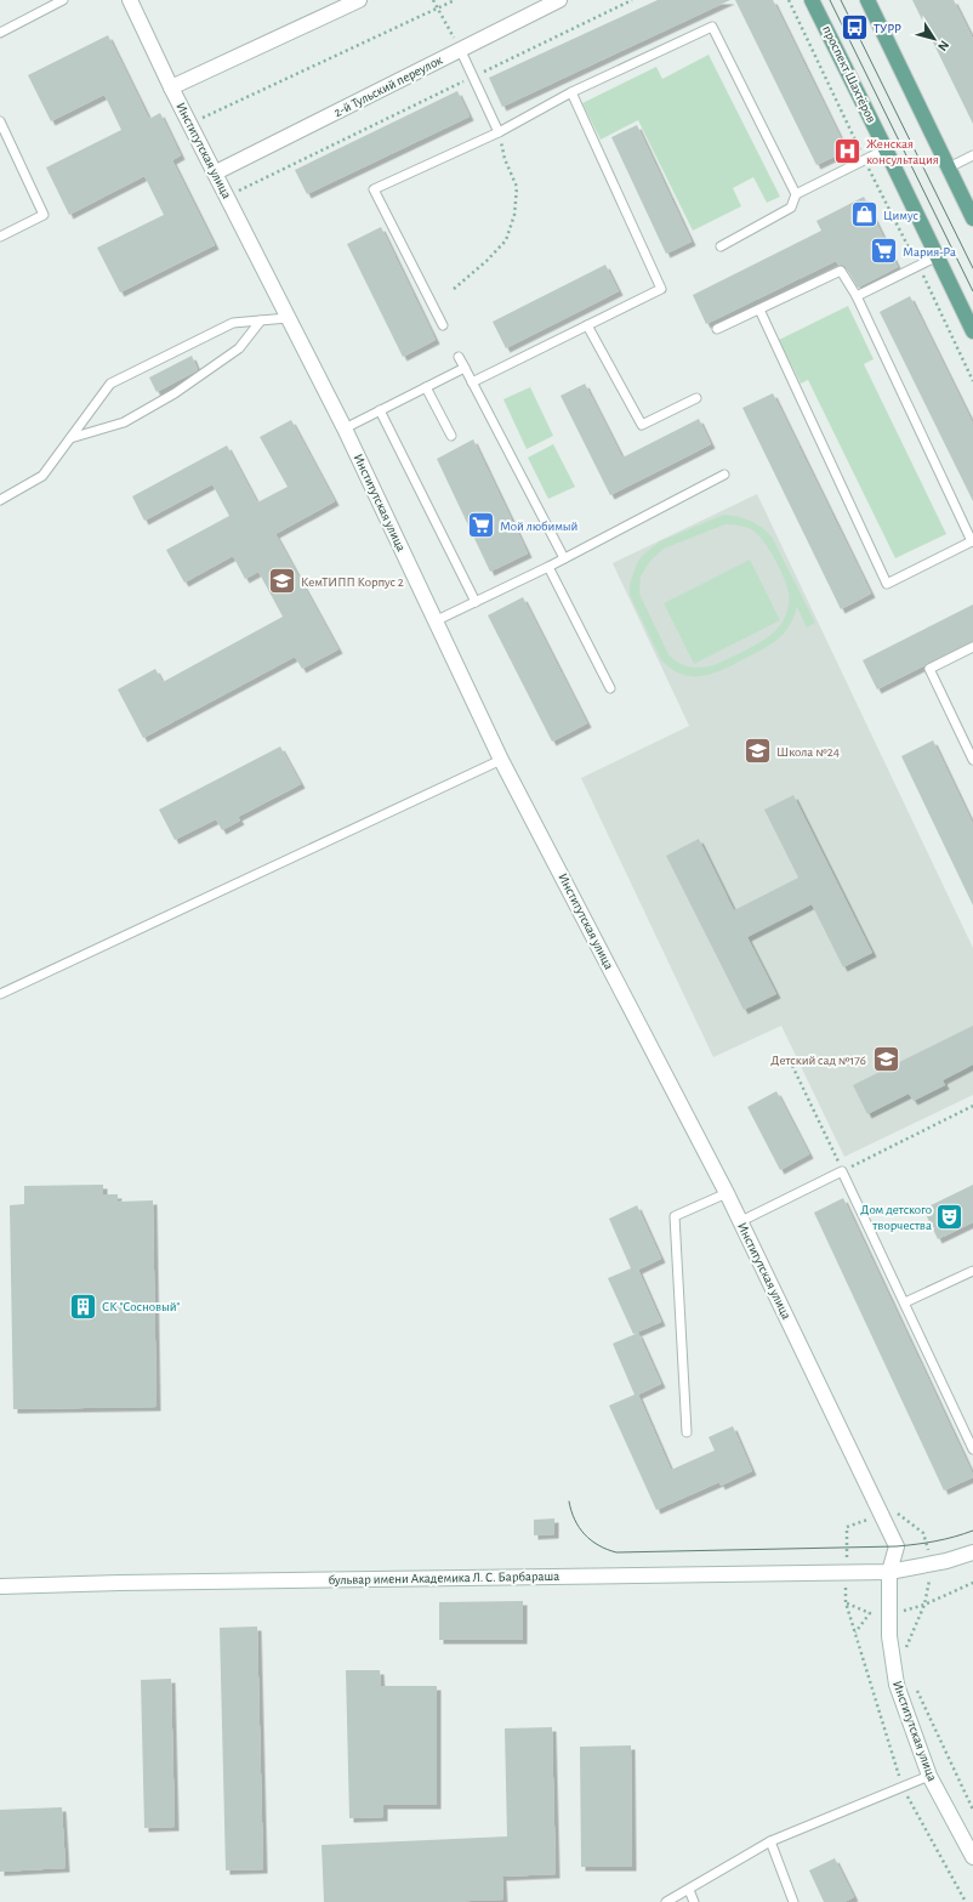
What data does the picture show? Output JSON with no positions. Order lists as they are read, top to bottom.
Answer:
{
  "streets": {
    "main road": ["проспект Шахтёров"],
    "street": ["2-й Тульский переулок", "Институтская улица", "бульвар имени Академика Л. С. Барбараша"]
  },
  "crossings": [
    ["2-й Тульский переулок", "Институтская улица"],
    ["Институтская улица", "бульвар имени Академика Л. С. Барбараша"]
  ],
  "places": {
    "bus stop": ["ТУРР"],
    "hospital": ["Женская консультация"],
    "shop": ["Цимус"],
    "supermarket": ["Мария-Ра", "Мой любимый"],
    "school or university": ["КемТИПП Корпус 2", "Школа №24", "Детский сад №176"],
    "theatre": ["Дом детского творчества"],
    "building": ["СК \"Сосновый\""]
  },
  "north": "bottom right"
}
